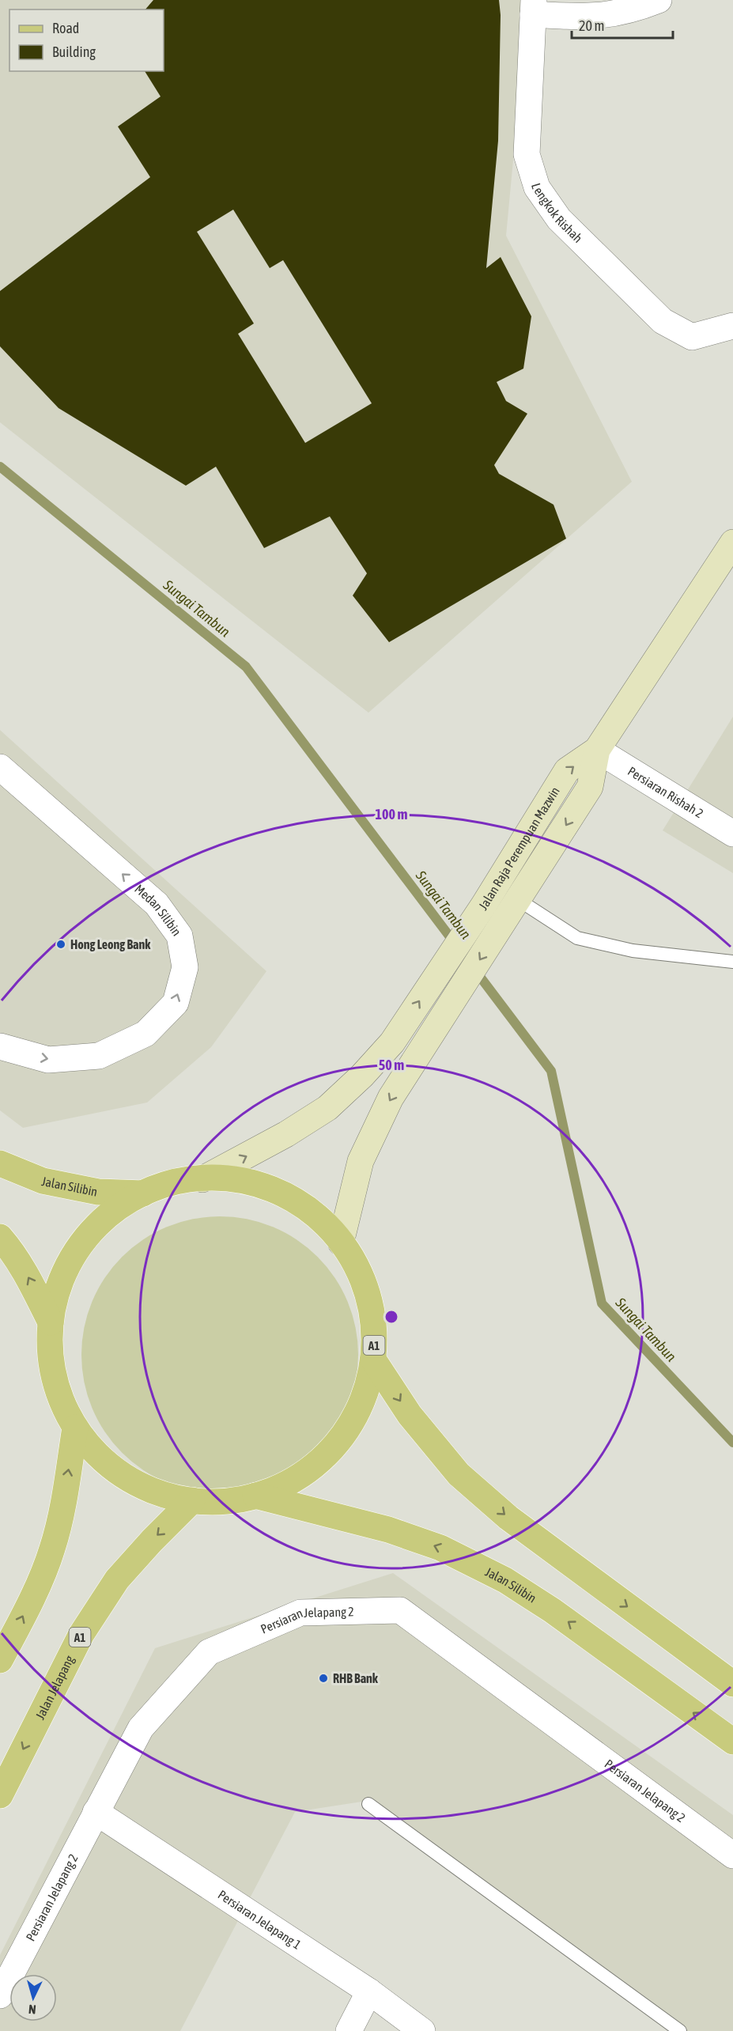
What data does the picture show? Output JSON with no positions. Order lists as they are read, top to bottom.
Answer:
{
  "streets": {
    "main road": [
      "Jalan Raja Perempuan Mazwin",
      "Jalan Silibin",
      "A1",
      "Jalan Jelapang"
    ],
    "street": [
      "Lengkok Rishah",
      "Persiaran Rishah 2",
      "Medan Silibin",
      "Persiaran Jelapang 2",
      "Persiaran Jelapang 1"
    ]
  },
  "crossings": [
    ["Persiaran Rishah 2", "Jalan Raja Perempuan Mazwin"],
    ["Jalan Raja Perempuan Mazwin", "A1"],
    ["Jalan Silibin", "A1"],
    ["A1", "Jalan Jelapang"],
    ["Persiaran Jelapang 2", "Persiaran Jelapang 1"]
  ],
  "water": ["Sungai Tambun"],
  "places": ["Hong Leong Bank", "RHB Bank"],
  "legend": ["Road", "Building"],
  "scale_bar": "20 m",
  "north": "bottom",
  "rings": ["100 m", "50 m"]
}
